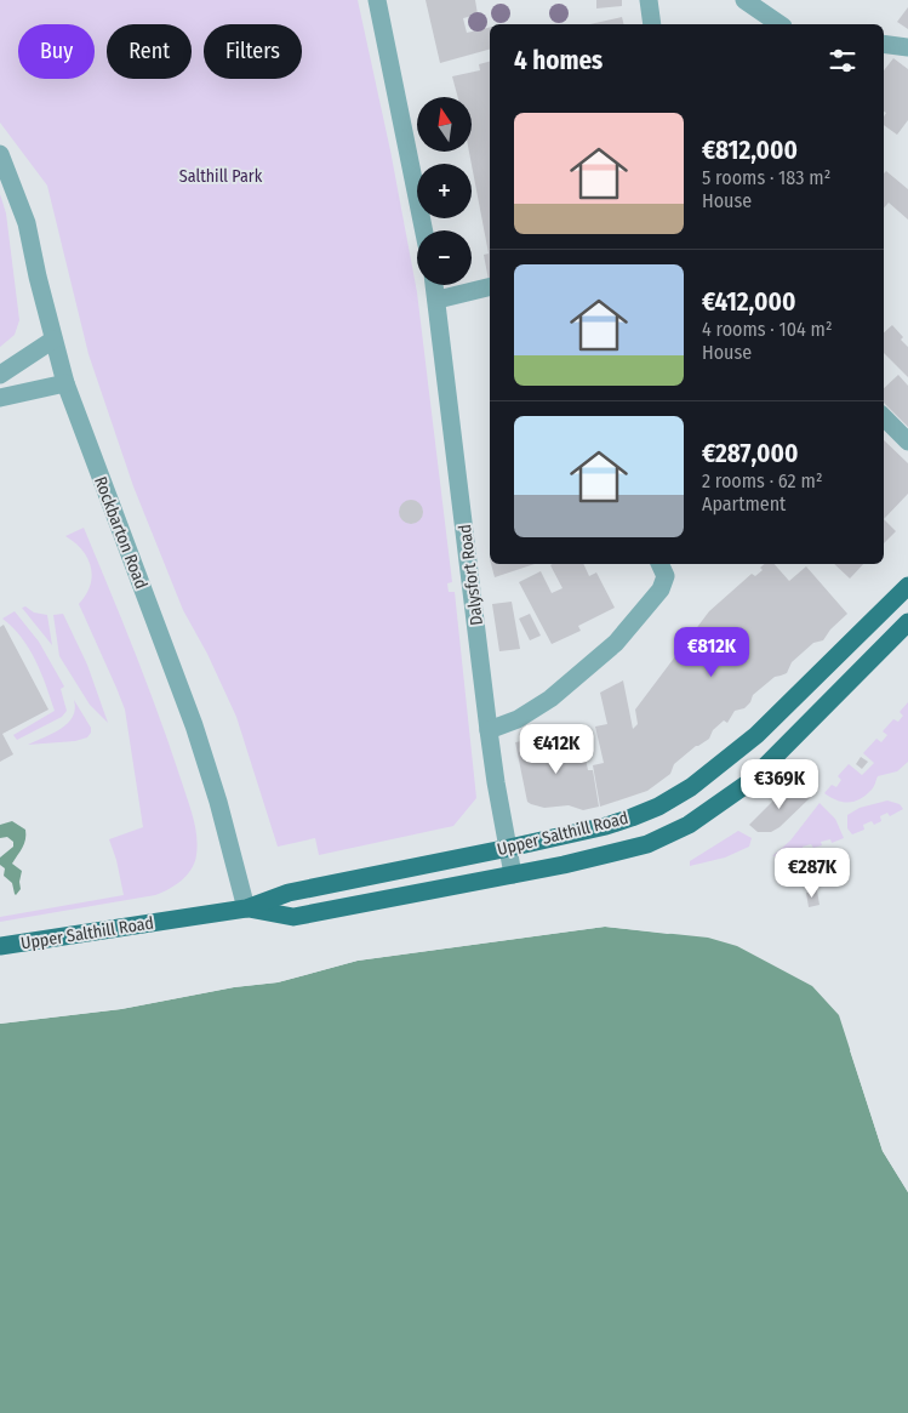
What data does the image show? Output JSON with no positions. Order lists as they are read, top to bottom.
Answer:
{
  "streets": {
    "main road": ["Upper Salthill Road"],
    "street": ["Rockbarton Road", "Dalysfort Road"]
  },
  "crossings": [
    ["Rockbarton Road", "Upper Salthill Road"],
    ["Dalysfort Road", "Upper Salthill Road"]
  ],
  "parks": ["Salthill Park"],
  "north": "top",
  "page": {
    "chip": ["Buy", "Rent", "Filters"],
    "heading": "4 homes",
    "map_buttons": ["+", "−"],
    "list": [
      {
        "name": "€812,000",
        "note": "5 rooms · 183 m² · House"
      },
      {
        "name": "€412,000",
        "note": "4 rooms · 104 m² · House"
      },
      {
        "name": "€287,000",
        "note": "2 rooms · 62 m² · Apartment"
      }
    ],
    "price": [
      "€812K",
      "€412K",
      "€369K",
      "€287K"
    ]
  }
}
